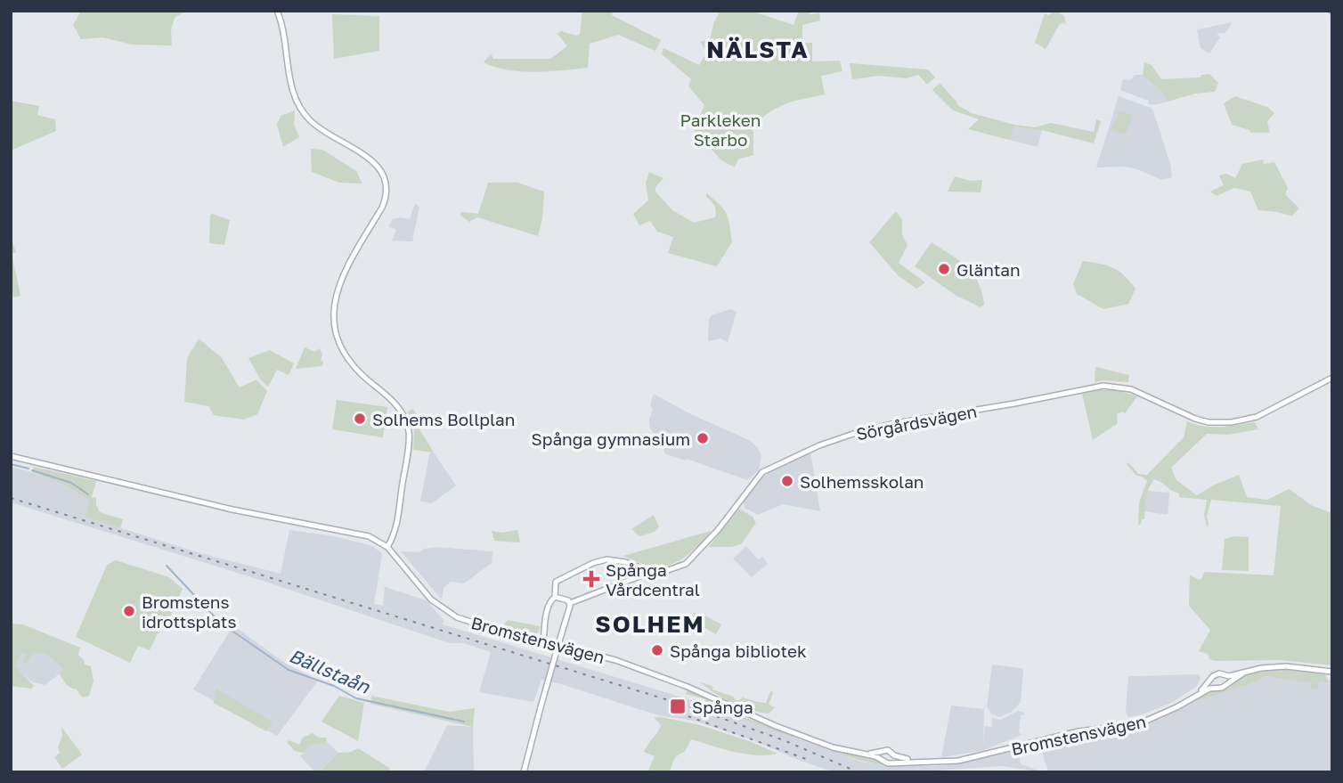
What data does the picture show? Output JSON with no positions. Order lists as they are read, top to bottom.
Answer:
{
  "streets": {
    "street": ["Sörgårdsvägen", "Bromstensvägen"]
  },
  "districts": ["NÄLSTA", "SOLHEM"],
  "water": ["Bällstaån"],
  "parks": ["Parkleken Starbo"],
  "places": {
    "other": [
      "Gläntan",
      "Solhems Bollplan",
      "Spånga gymnasium",
      "Solhemsskolan",
      "Bromstens idrottsplats",
      "Spånga bibliotek"
    ],
    "health": ["Spånga Vårdcentral"],
    "transit": ["Spånga"]
  }
}
